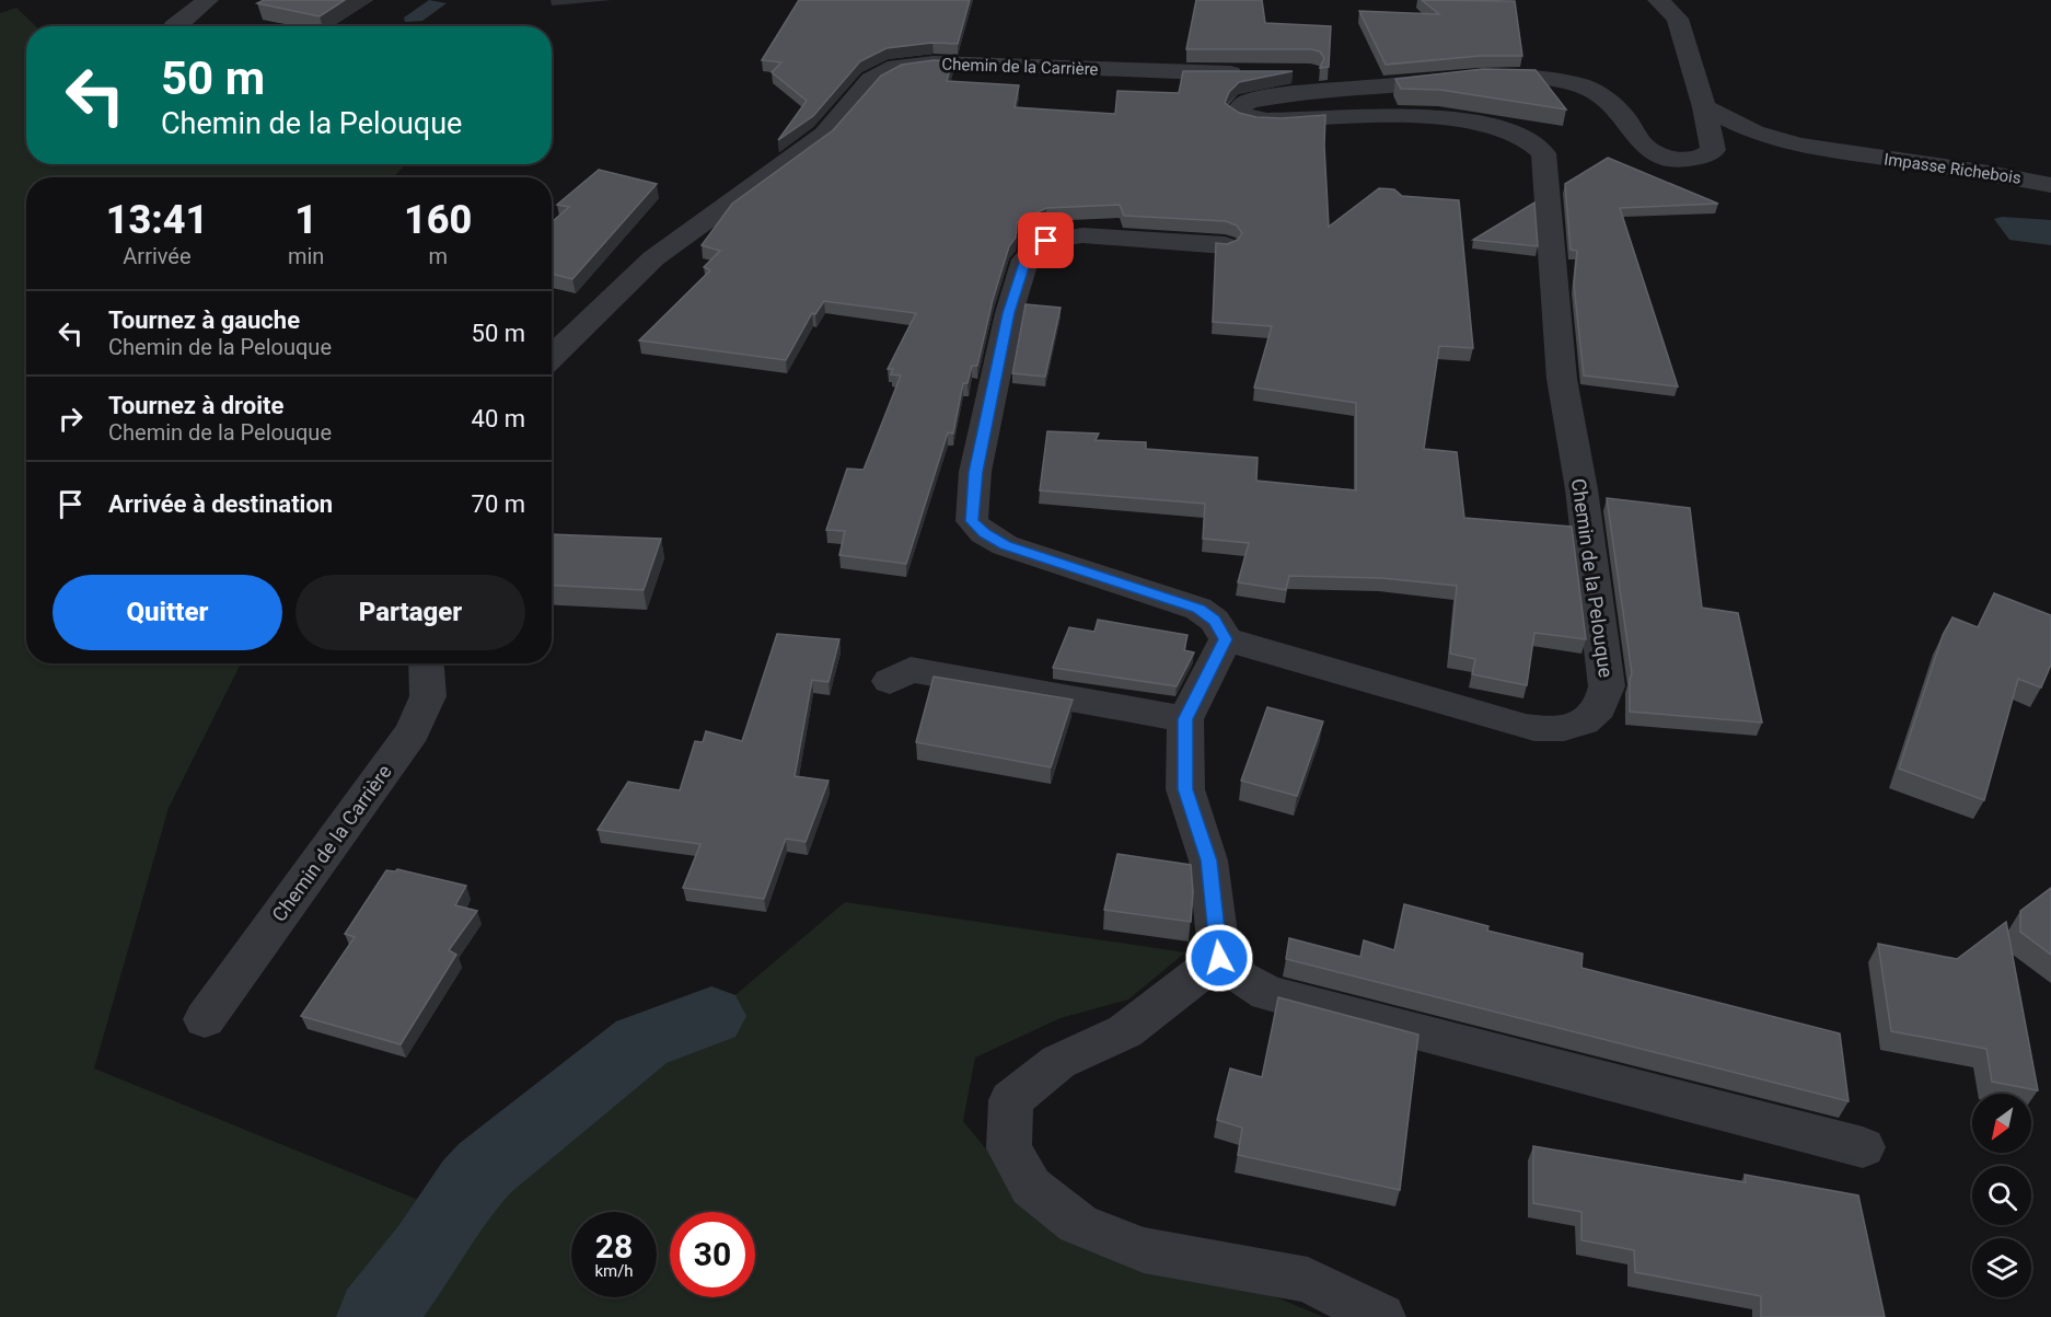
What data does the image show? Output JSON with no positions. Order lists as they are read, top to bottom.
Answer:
{
  "streets": {
    "street": ["Chemin de la Carrière", "Impasse Richebois", "Chemin de la Pelouque"]
  },
  "crossings": [
    ["Impasse Richebois", "Chemin de la Pelouque"]
  ],
  "north": "bottom left",
  "page": {
    "turn": ["50 m", "Chemin de la Pelouque"],
    "eta": [
      "13:41",
      "Arrivée",
      "1",
      "min",
      "160",
      "m"
    ],
    "list": [
      {
        "name": "Tournez à gauche",
        "note": "Chemin de la Pelouque",
        "value": "50 m"
      },
      {
        "name": "Tournez à droite",
        "note": "Chemin de la Pelouque",
        "value": "40 m"
      },
      {
        "name": "Arrivée à destination",
        "value": "70 m"
      }
    ],
    "buttons": ["Quitter", "Partager"],
    "speed": "28 km/h",
    "limit": "30"
  }
}
